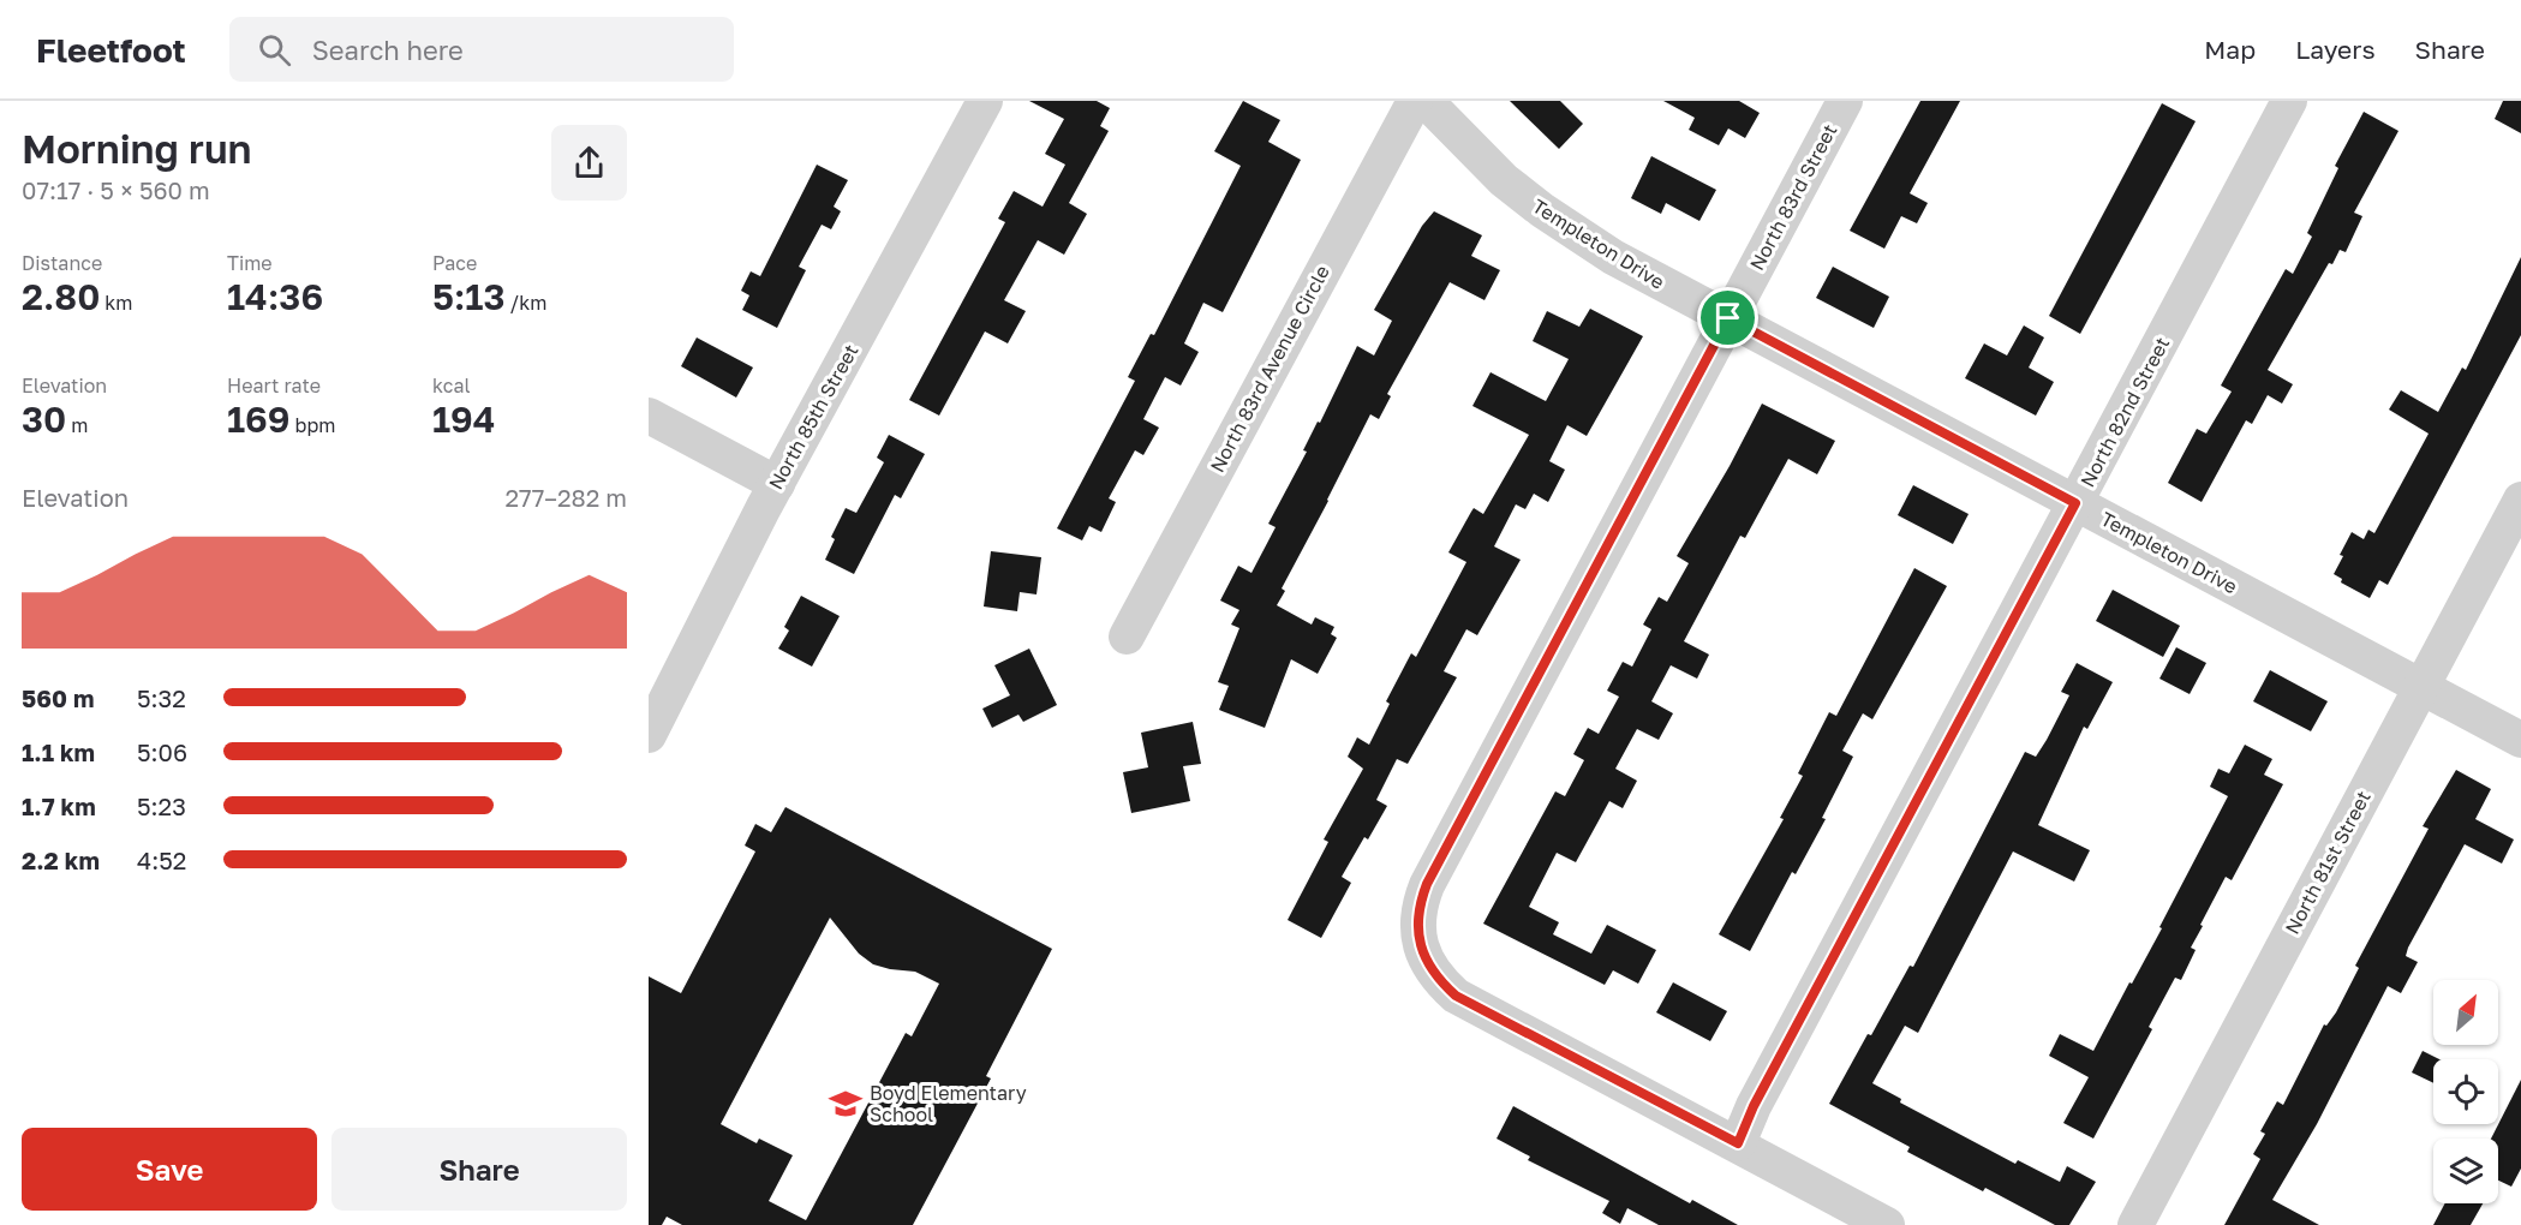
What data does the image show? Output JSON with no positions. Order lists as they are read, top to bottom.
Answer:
{
  "streets": {
    "street": [
      "North 83rd Street",
      "Templeton Drive",
      "North 83rd Avenue Circle",
      "North 82nd Street",
      "North 85th Street",
      "North 81st Street"
    ]
  },
  "crossings": [
    ["North 83rd Street", "Templeton Drive"],
    ["North 83rd Street", "North 82nd Street"],
    ["Templeton Drive", "North 82nd Street"],
    ["Templeton Drive", "North 81st Street"]
  ],
  "places": {
    "school or university": ["Boyd Elementary School"]
  },
  "north": "top right",
  "page": {
    "header": "Fleetfoot",
    "search": "Search here",
    "nav": ["Map", "Layers", "Share"],
    "heading": ["Morning run", "07:17 · 5 × 560 m"],
    "stats": [
      ["Distance", "2.80 km"],
      ["Time", "14:36"],
      ["Pace", "5:13 /km"],
      ["Elevation", "30 m"],
      ["Heart rate", "169 bpm"],
      ["kcal", "194"]
    ],
    "chart": ["Elevation", "277–282 m"],
    "list": [
      {
        "name": "560 m",
        "note": "5:32"
      },
      {
        "name": "1.1 km",
        "note": "5:06"
      },
      {
        "name": "1.7 km",
        "note": "5:23"
      },
      {
        "name": "2.2 km",
        "note": "4:52"
      }
    ],
    "buttons": ["Save", "Share"]
  }
}
